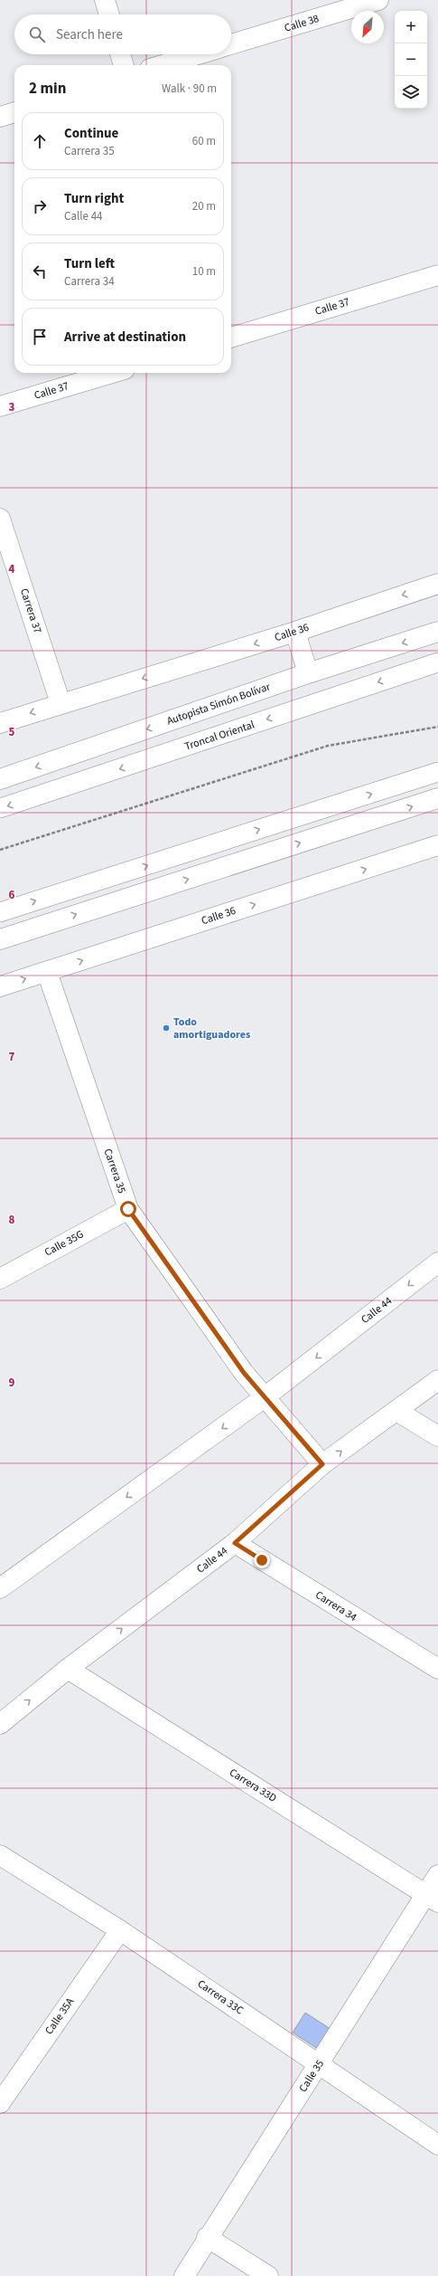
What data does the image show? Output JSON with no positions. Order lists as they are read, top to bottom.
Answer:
{
  "streets": {
    "main road": [
      "Calle 38",
      "Calle 37",
      "Carrera 37",
      "Calle 36",
      "Autopista Simón Bolívar",
      "Carrera 35",
      "Calle 35G",
      "Calle 44",
      "Carrera 34",
      "Carrera 33D",
      "Carrera 33C",
      "Calle 35A",
      "Calle 35"
    ],
    "lane": ["Troncal Oriental"]
  },
  "crossings": [
    ["Carrera 37", "Calle 36"],
    ["Calle 36", "Carrera 35"],
    ["Carrera 35", "Calle 35G"],
    ["Carrera 35", "Calle 44"],
    ["Calle 44", "Carrera 34"],
    ["Calle 44", "Carrera 33D"],
    ["Carrera 33D", "Calle 35"],
    ["Carrera 33C", "Calle 35A"],
    ["Carrera 33C", "Calle 35"]
  ],
  "places": ["Todo amortiguadores"],
  "north": "bottom left",
  "page": {
    "map_buttons": ["+", "−"],
    "search": "Search here",
    "heading": ["2 min", "Walk · 90 m"],
    "list": [
      ["Continue", "Carrera 35", "60 m"],
      ["Turn right", "Calle 44", "20 m"],
      ["Turn left", "Carrera 34", "10 m"],
      "Arrive at destination"
    ]
  },
  "grid": {
    "rows": [
      "3",
      "4",
      "5",
      "6",
      "7",
      "8",
      "9"
    ]
  }
}
